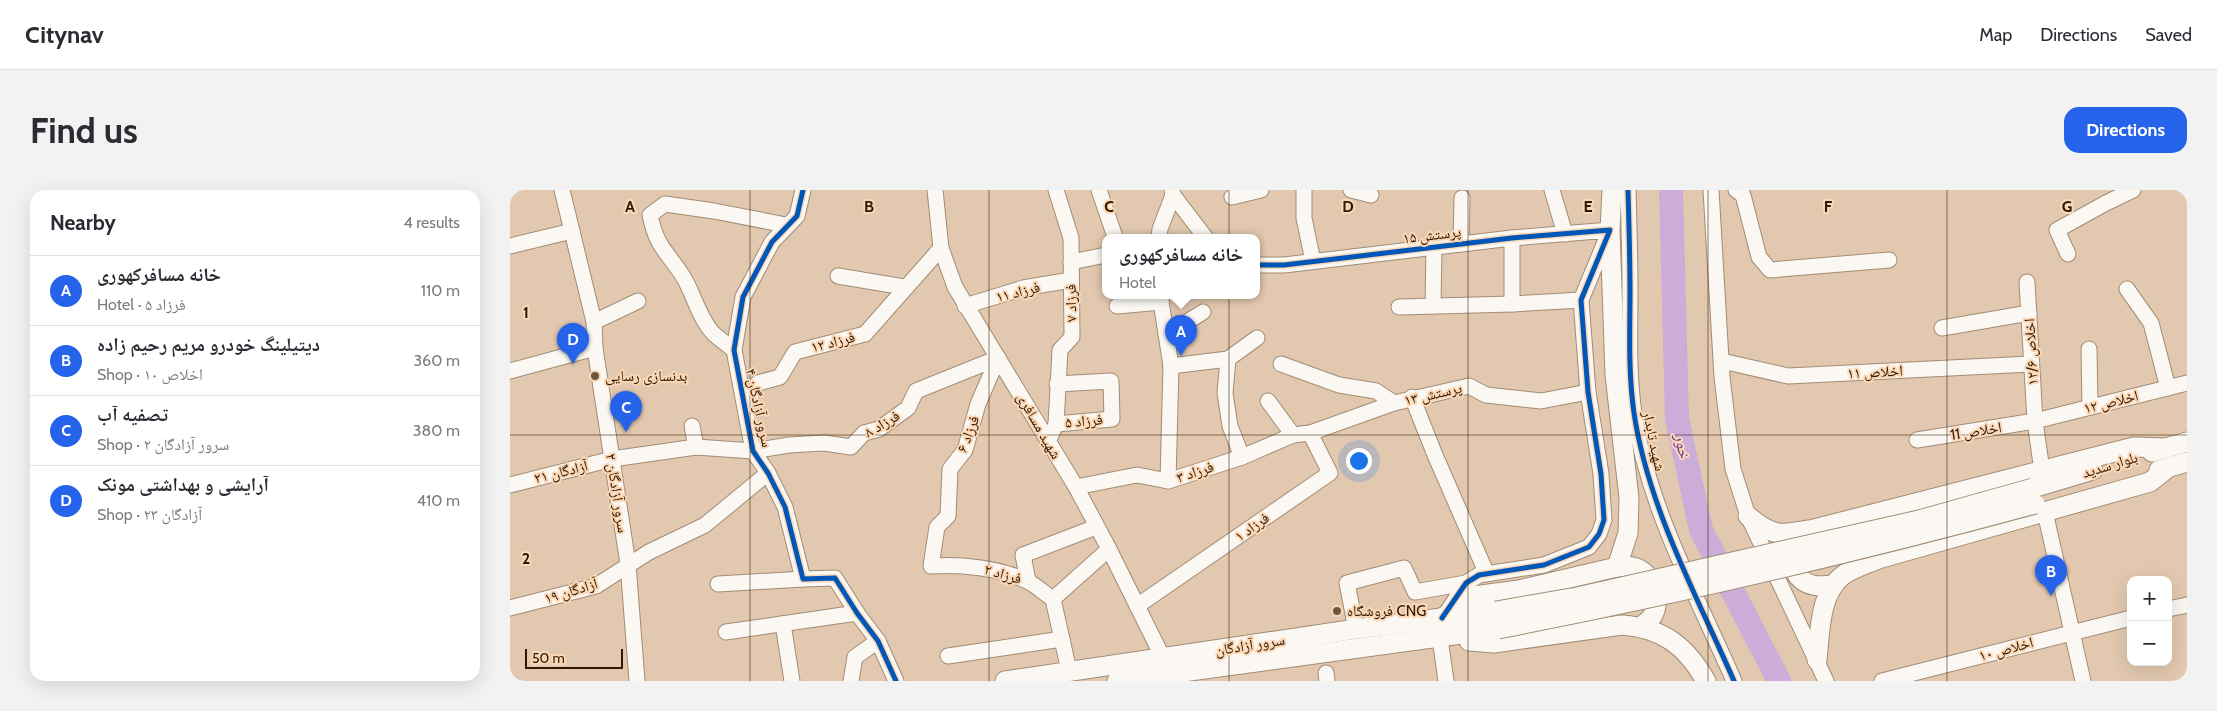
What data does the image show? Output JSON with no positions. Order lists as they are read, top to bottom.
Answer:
{
  "streets": {
    "main road": ["بلوار سدید", "سرور آزادگان"],
    "street": [
      "پرستش ۱۵",
      "فرزاد ۱۱",
      "فرزاد ۷",
      "فرزاد ۱۲",
      "اخلاص ۱۲/۶",
      "اخلاص ۱۱",
      "پرستش ۱۳",
      "اخلاص ۱۲",
      "سرور آزادگان ۴",
      "فرزاد ۵",
      "فرزاد ۸",
      "شهید مسافری",
      "اخلاص 11",
      "فرزاد ۶",
      "شهید تابدار",
      "آزادگان ۲۱",
      "فرزاد ۳",
      "سرور آزادگان ۲",
      "فرزاد ۱",
      "فرزاد ۲",
      "آزادگان ۱۹",
      "اخلاص ۱۰"
    ]
  },
  "crossings": [
    ["فرزاد ۱۱", "فرزاد ۷"],
    ["فرزاد ۱۱", "شهید مسافری"],
    ["فرزاد ۷", "فرزاد ۵"],
    ["فرزاد ۷", "شهید مسافری"],
    ["فرزاد ۱۲", "سرور آزادگان ۴"],
    ["فرزاد ۱۲", "شهید مسافری"],
    ["اخلاص ۱۲/۶", "اخلاص ۱۱"],
    ["اخلاص ۱۲/۶", "اخلاص ۱۲"],
    ["اخلاص ۱۲/۶", "اخلاص 11"],
    ["پرستش ۱۳", "فرزاد ۳"],
    ["پرستش ۱۳", "فرزاد ۱"],
    ["اخلاص ۱۲", "اخلاص 11"],
    ["سرور آزادگان ۴", "فرزاد ۸"],
    ["سرور آزادگان ۴", "آزادگان ۱۹"],
    ["فرزاد ۸", "شهید مسافری"],
    ["فرزاد ۸", "فرزاد ۶"],
    ["فرزاد ۸", "آزادگان ۲۱"],
    ["شهید مسافری", "فرزاد ۶"],
    ["شهید مسافری", "فرزاد ۳"],
    ["شهید مسافری", "فرزاد ۱"],
    ["شهید مسافری", "سرور آزادگان"],
    ["فرزاد ۶", "فرزاد ۲"],
    ["آزادگان ۲۱", "سرور آزادگان ۲"],
    ["فرزاد ۳", "فرزاد ۱"],
    ["سرور آزادگان ۲", "آزادگان ۱۹"]
  ],
  "water": ["خور"],
  "places": ["بدنسازی رسایی", "فروشگاه CNG"],
  "scale_bar": "50 m",
  "page": {
    "header": "Citynav",
    "nav": ["Map", "Directions", "Saved"],
    "buttons": "Directions",
    "title": "Find us",
    "heading": ["Nearby", "4 results"],
    "popup": ["خانه مسافرکهوری", "Hotel"],
    "list": [
      {
        "mark": "A",
        "name": "خانه مسافرکهوری",
        "note": "Hotel · فرزاد ۵",
        "value": "110 m"
      },
      {
        "mark": "B",
        "name": "دیتیلینگ خودرو مریم رحیم زاده",
        "note": "Shop · اخلاص ۱۰",
        "value": "360 m"
      },
      {
        "mark": "C",
        "name": "تصفیه آب",
        "note": "Shop · سرور آزادگان ۲",
        "value": "380 m"
      },
      {
        "mark": "D",
        "name": "آرایشی و بهداشتی مونک",
        "note": "Shop · آزادگان ۲۳",
        "value": "410 m"
      }
    ],
    "pins": [
      "A",
      "D",
      "C",
      "B"
    ],
    "map_buttons": ["+", "−"],
    "scale": "50 m"
  },
  "grid": {
    "columns": [
      "A",
      "B",
      "C",
      "D",
      "E",
      "F",
      "G"
    ],
    "rows": ["1", "2"]
  }
}
